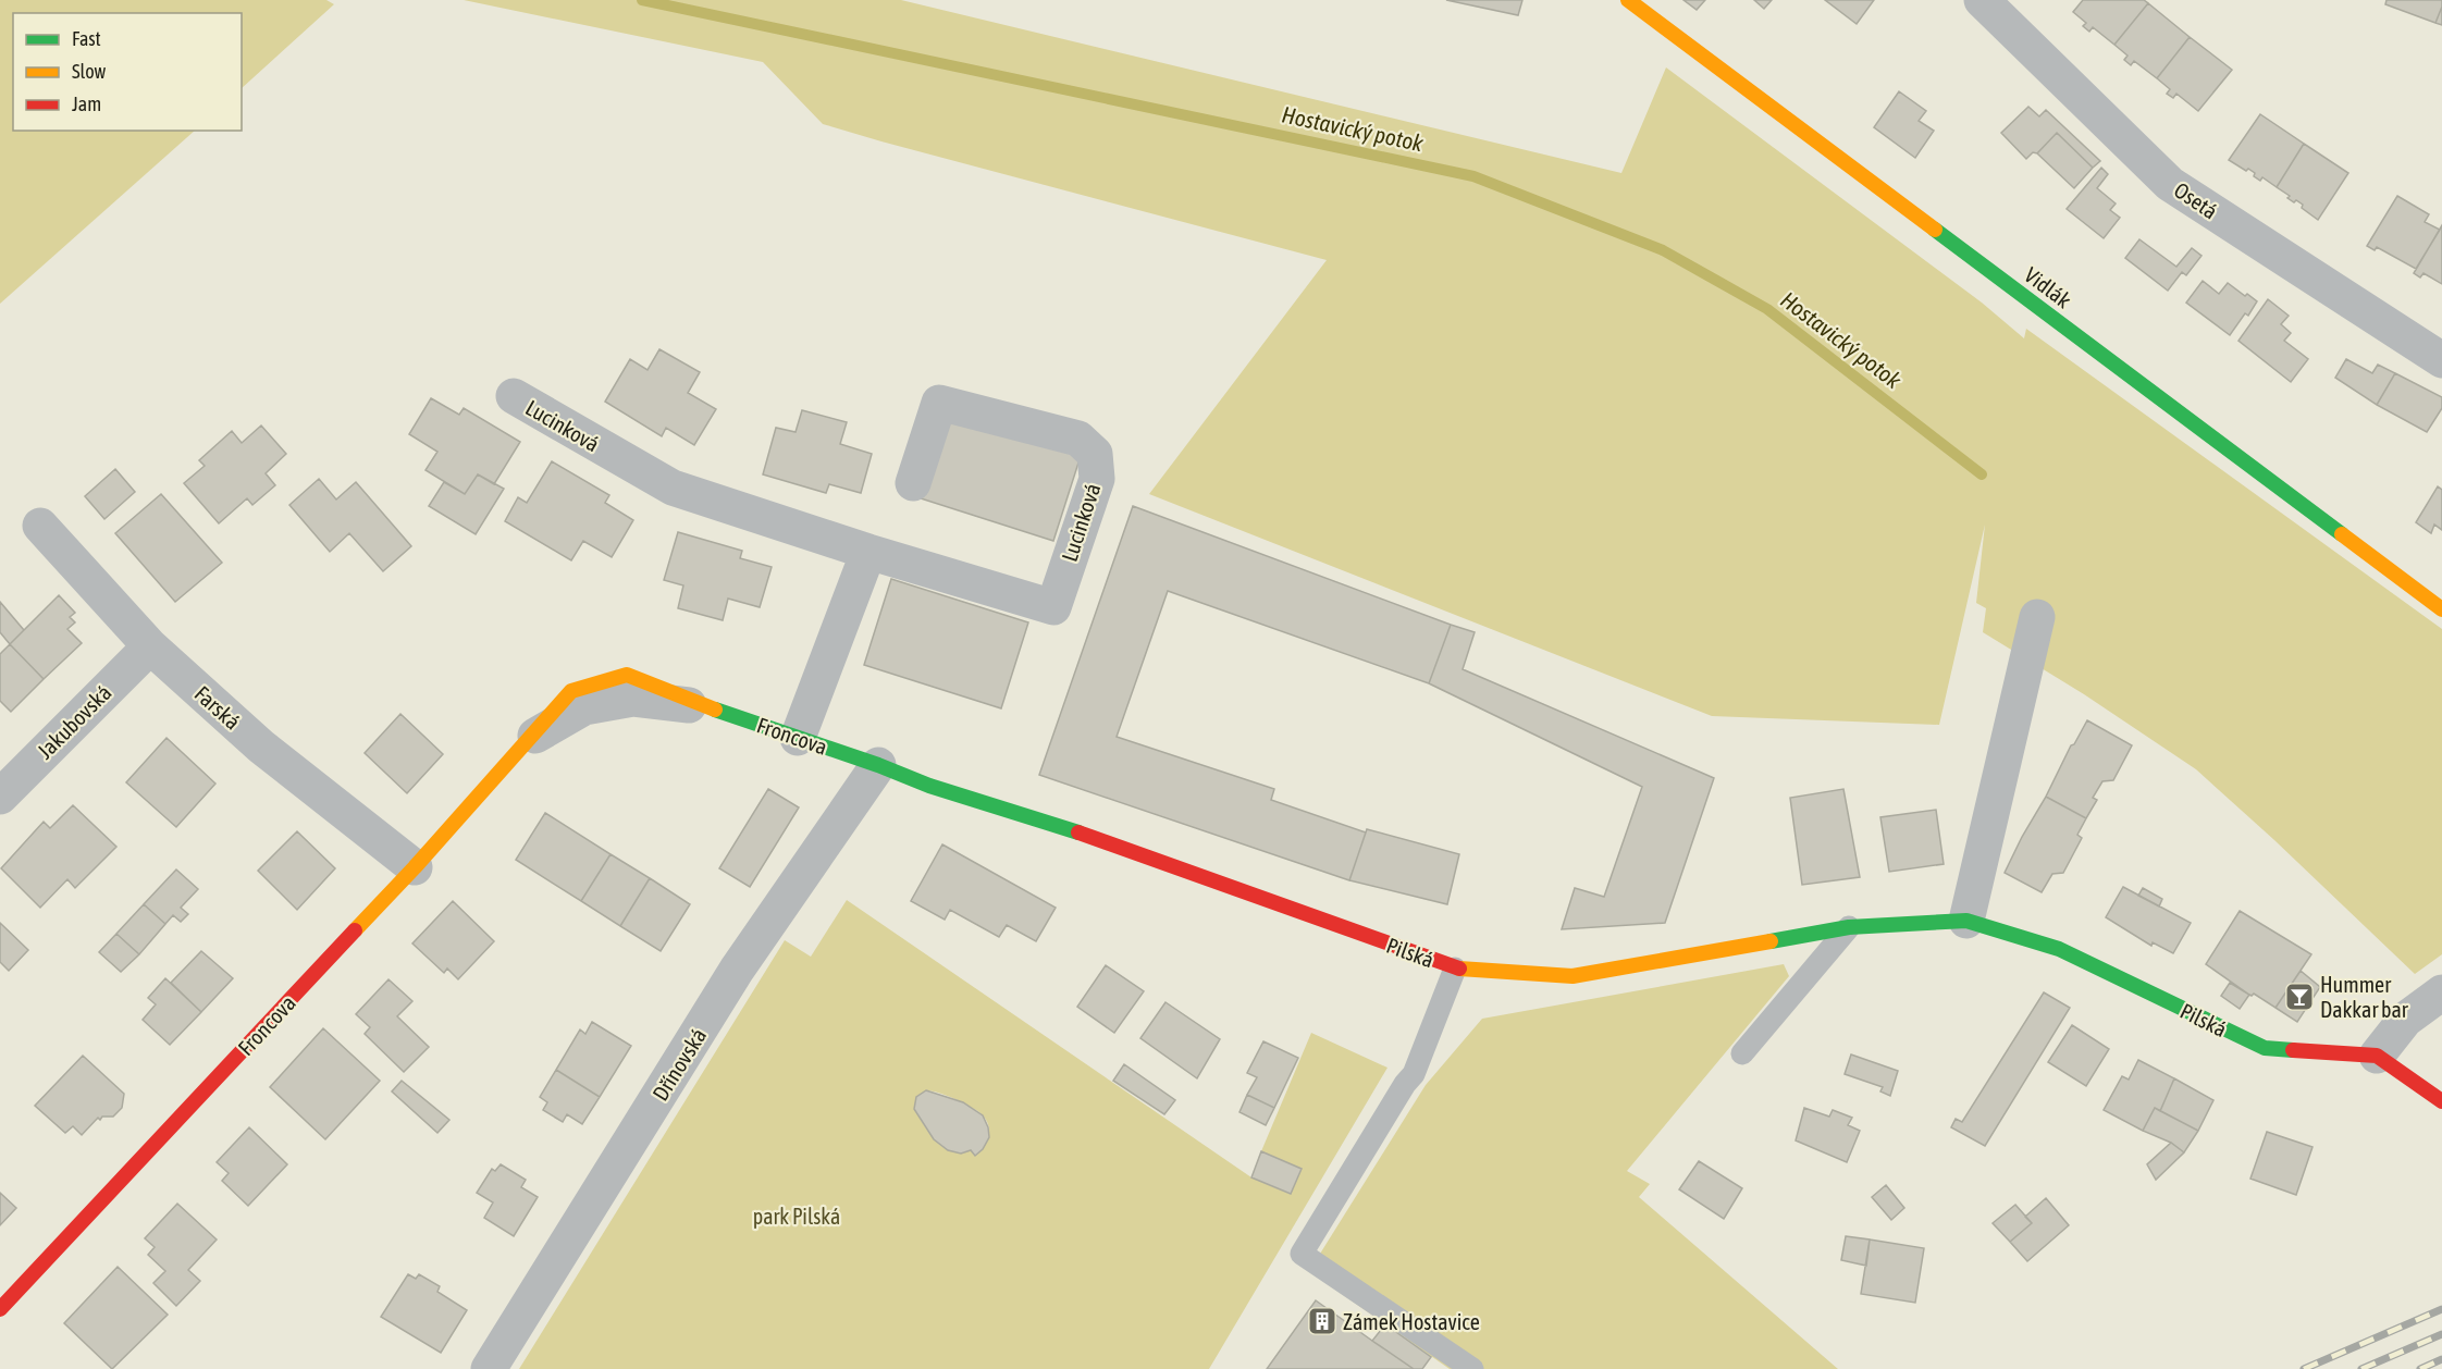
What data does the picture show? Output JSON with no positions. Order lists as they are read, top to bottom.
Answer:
{
  "streets": {
    "street": [
      "Osetá",
      "Vidlák",
      "Lucinková",
      "Farská",
      "Jakubovská",
      "Froncova",
      "Pilská",
      "Dřínovská"
    ]
  },
  "crossings": [
    ["Farská", "Jakubovská"],
    ["Farská", "Froncova"],
    ["Froncova", "Pilská"],
    ["Froncova", "Dřínovská"],
    ["Pilská", "Dřínovská"]
  ],
  "water": ["Hostavický potok"],
  "parks": ["park Pilská"],
  "places": {
    "bar": ["Hummer Dakkar bar"],
    "building": ["Zámek Hostavice"]
  },
  "legend": ["Fast", "Slow", "Jam"]
}
